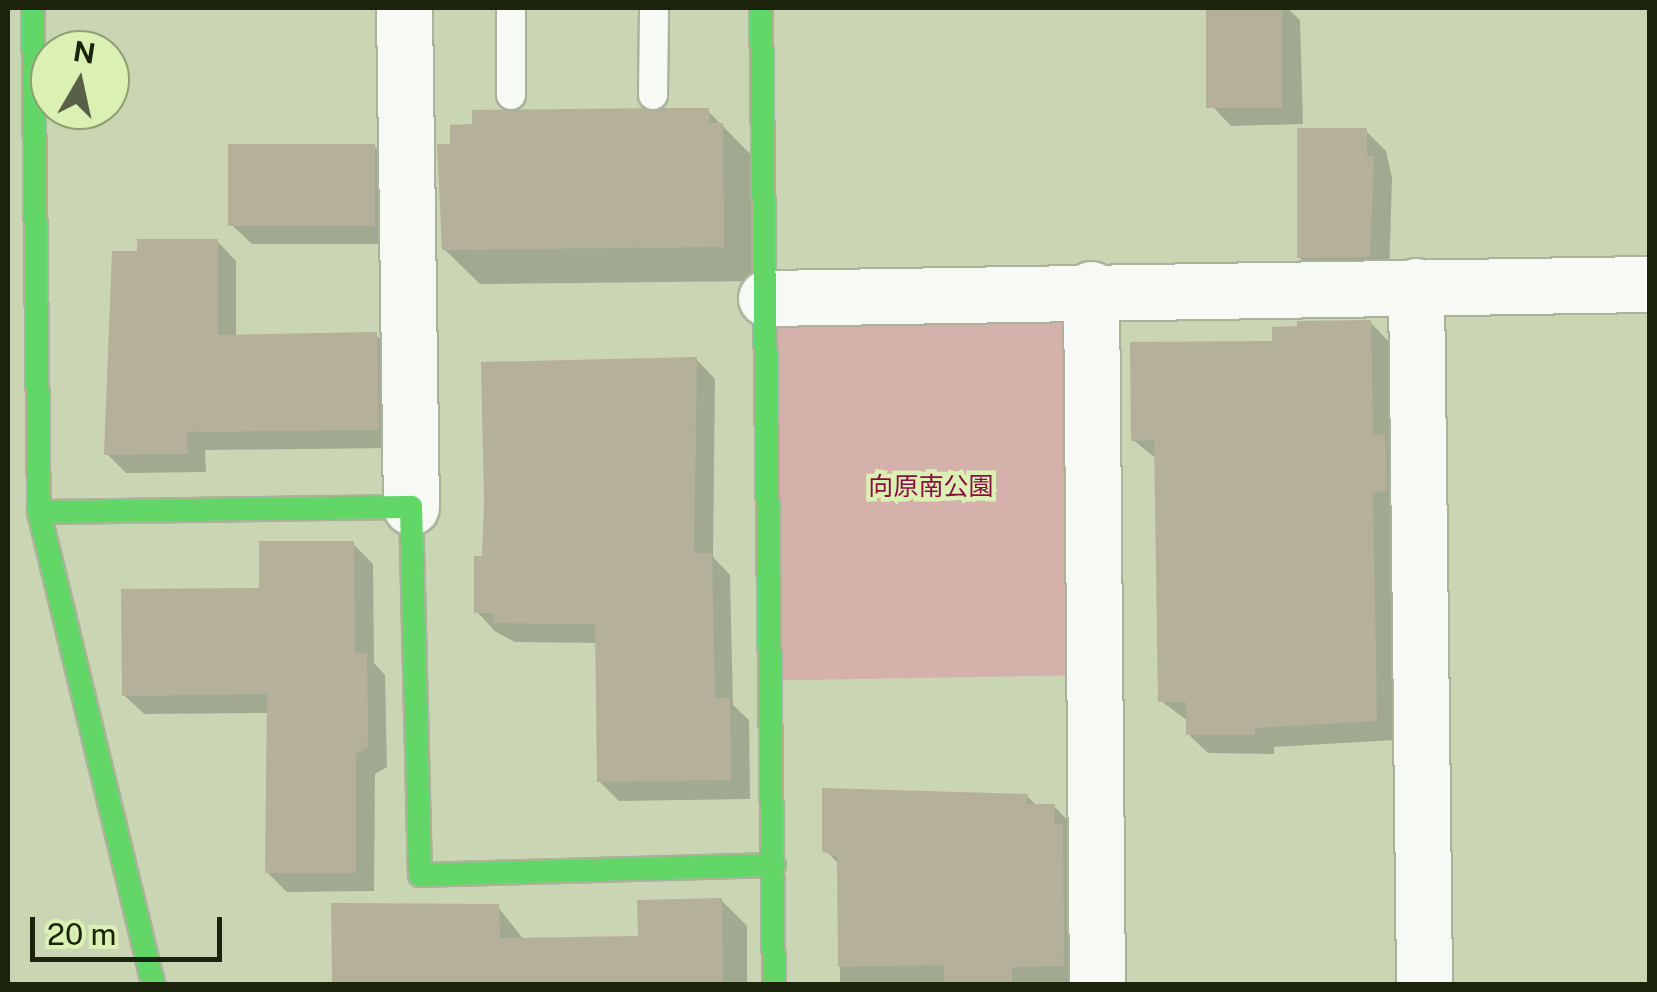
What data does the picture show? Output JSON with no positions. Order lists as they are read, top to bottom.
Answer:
{
  "parks": ["向原南公園"],
  "scale_bar": "20 m",
  "north": "top"
}
